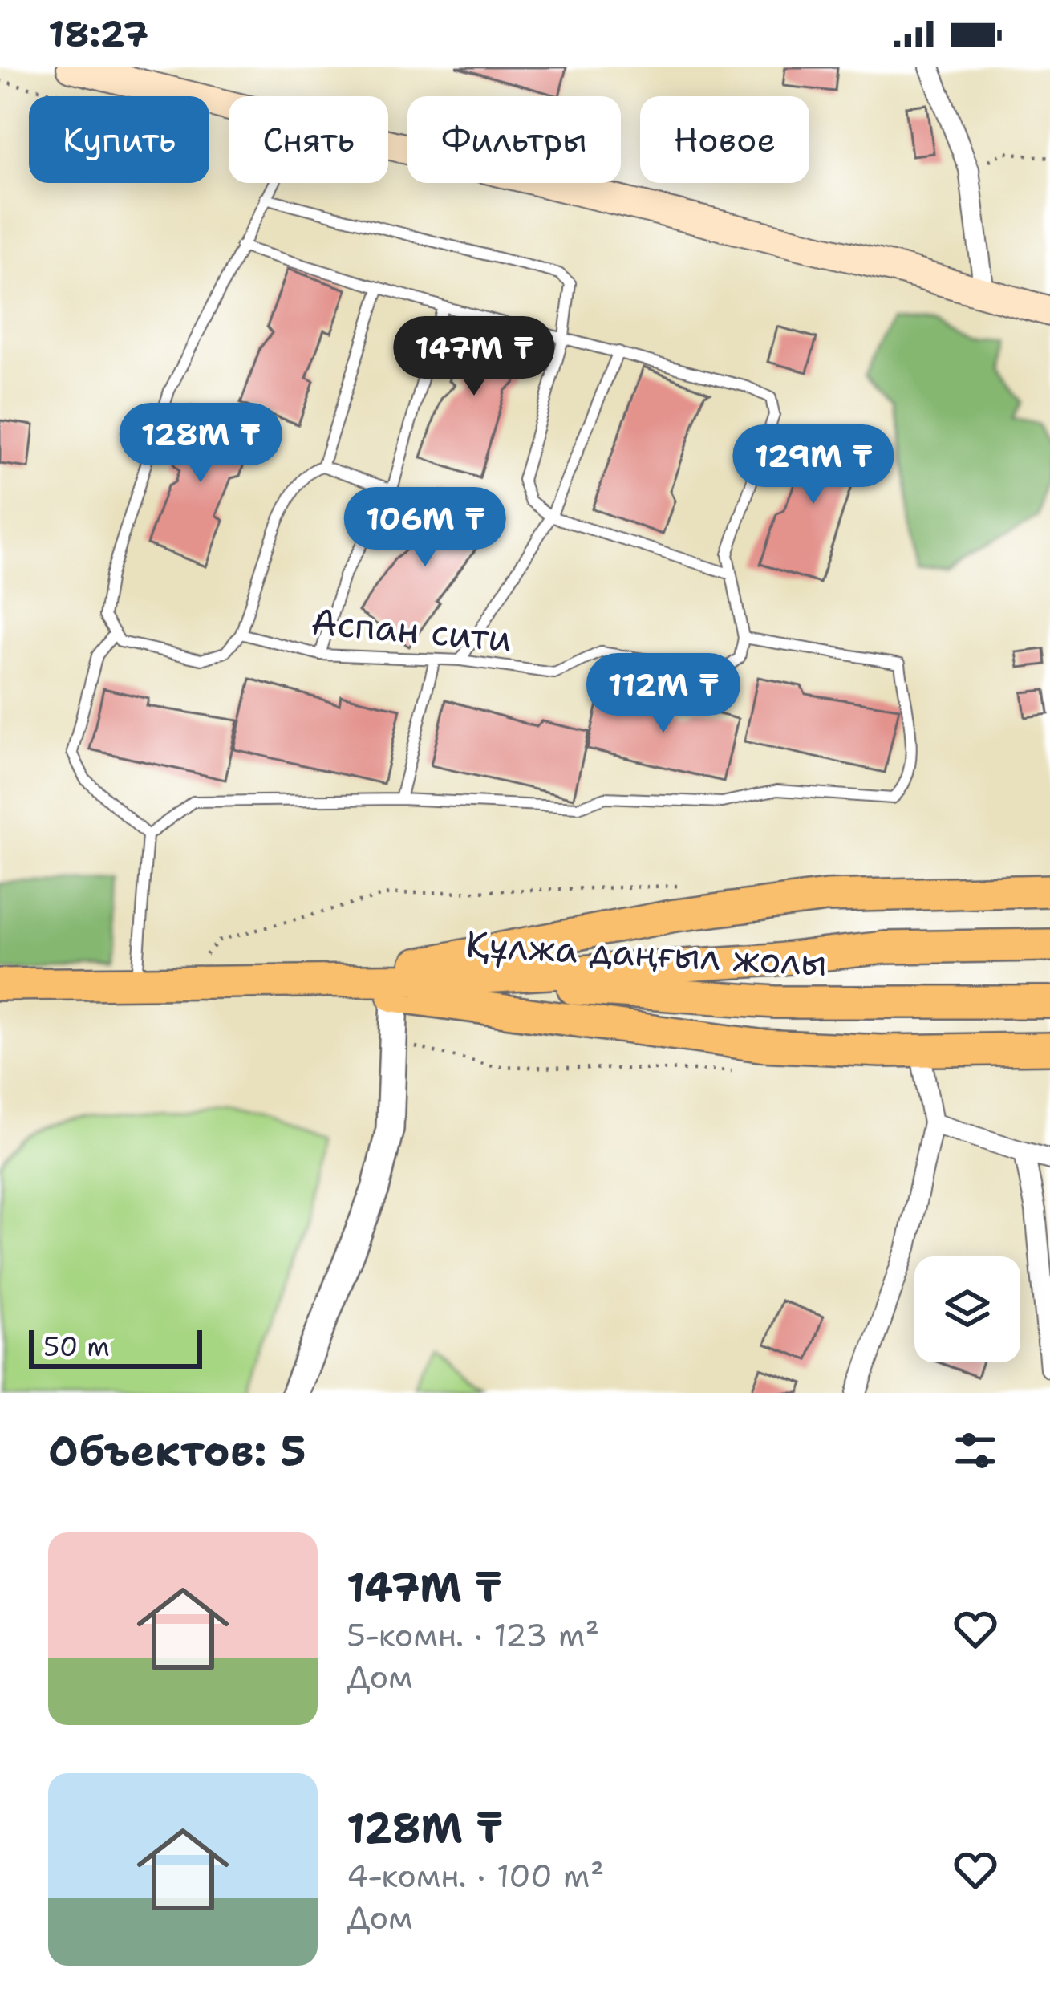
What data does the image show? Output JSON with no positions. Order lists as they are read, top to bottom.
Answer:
{
  "streets": {
    "main road": ["Құлжа даңғыл жолы"],
    "lane": ["Аспан сити"]
  },
  "scale_bar": "50 m",
  "page": {
    "status": "18:27",
    "chip": [
      "Купить",
      "Снять",
      "Фильтры",
      "Новое"
    ],
    "price": [
      "147M ₸",
      "128M ₸",
      "129M ₸",
      "106M ₸",
      "112M ₸"
    ],
    "scale": "50 m",
    "heading": "Объектов: 5",
    "list": [
      {
        "name": "147M ₸",
        "note": "5-комн. · 123 m² · Дом"
      },
      {
        "name": "128M ₸",
        "note": "4-комн. · 100 m² · Дом"
      }
    ]
  }
}
